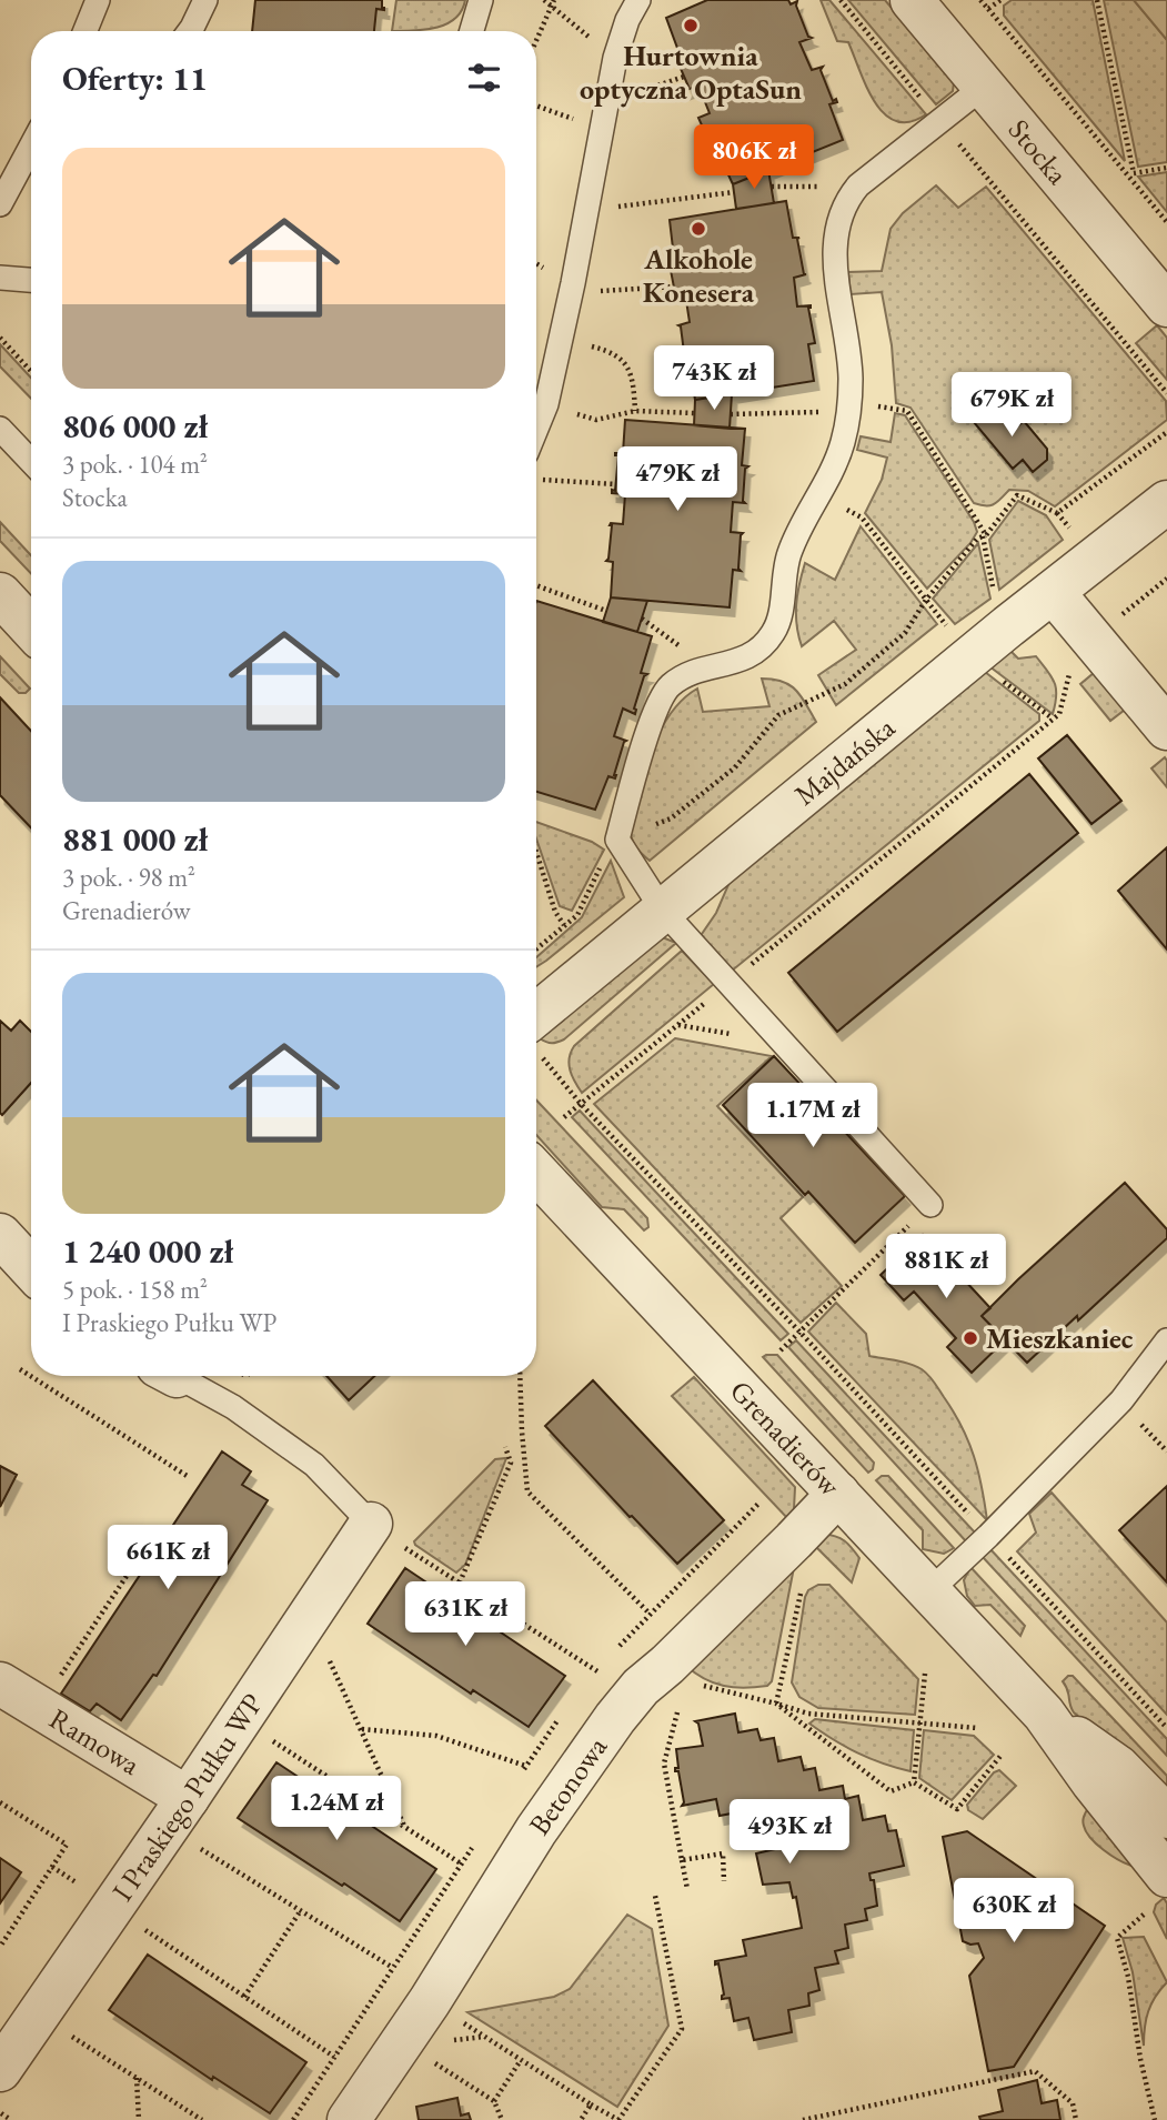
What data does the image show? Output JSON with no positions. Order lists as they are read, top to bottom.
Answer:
{
  "streets": {
    "street": [
      "Stocka",
      "Majdańska",
      "Grenadierów",
      "Ramowa",
      "Betonowa",
      "I Praskiego Pułku WP"
    ]
  },
  "crossings": [
    ["Grenadierów", "Betonowa"],
    ["Ramowa", "I Praskiego Pułku WP"]
  ],
  "places": ["Hurtownia optyczna OptaSun", "Alkohole Konesera", "Mieszkaniec"],
  "page": {
    "heading": "Oferty: 11",
    "price": [
      "806K zł",
      "743K zł",
      "679K zł",
      "479K zł",
      "1.17M zł",
      "881K zł",
      "661K zł",
      "631K zł",
      "1.24M zł",
      "493K zł",
      "630K zł"
    ],
    "list": [
      {
        "name": "806 000 zł",
        "note": "3 pok. · 104 m² · Stocka"
      },
      {
        "name": "881 000 zł",
        "note": "3 pok. · 98 m² · Grenadierów"
      },
      {
        "name": "1 240 000 zł",
        "note": "5 pok. · 158 m² · I Praskiego Pułku WP"
      }
    ]
  }
}
